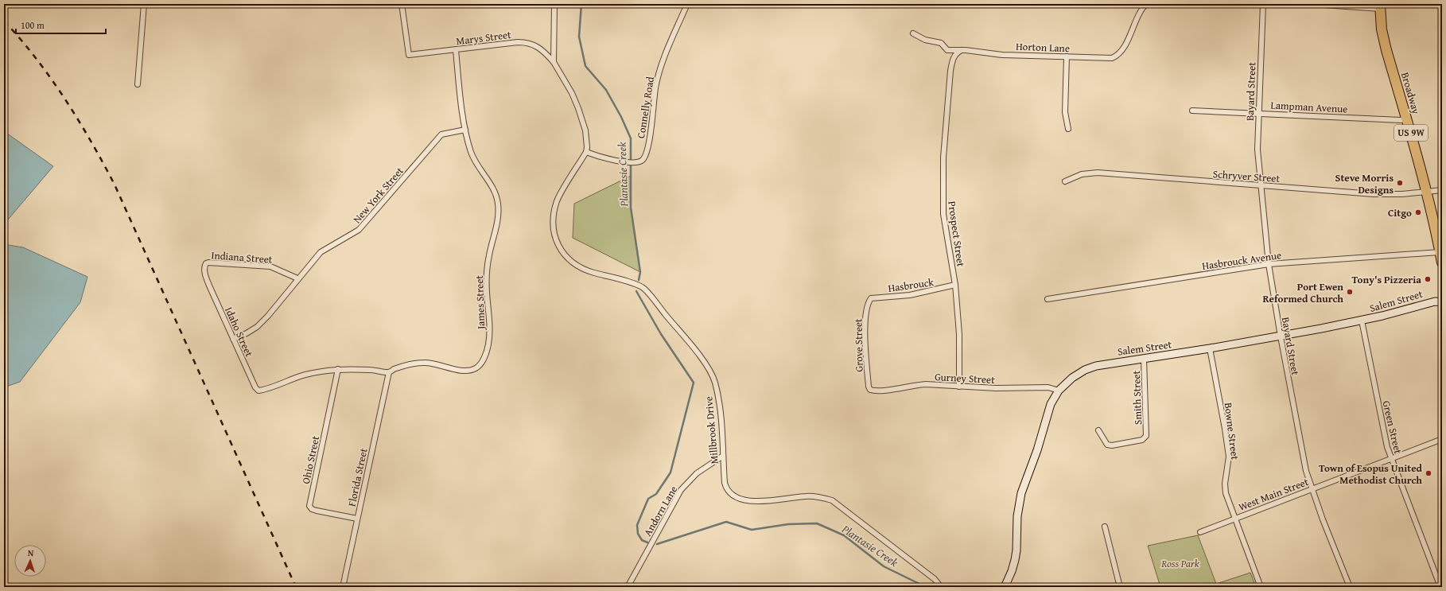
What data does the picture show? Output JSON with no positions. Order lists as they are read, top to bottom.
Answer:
{
  "streets": {
    "highway": ["Broadway", "US 9W"],
    "street": [
      "Marys Street",
      "Horton Lane",
      "Bayard Street",
      "Lampman Avenue",
      "Connelly Road",
      "Schryver Street",
      "New York Street",
      "Prospect Street",
      "Indiana Street",
      "Hasbrouck Avenue",
      "Hasbrouck",
      "Salem Street",
      "James Street",
      "Idaho Street",
      "Grove Street",
      "Gurney Street",
      "Smith Street",
      "Green Street",
      "Millbrook Drive",
      "Bowne Street",
      "Ohio Street",
      "Florida Street",
      "West Main Street",
      "Andorn Lane"
    ]
  },
  "crossings": [
    ["Marys Street", "Connelly Road"],
    ["Marys Street", "James Street"],
    ["Marys Street", "Millbrook Drive"],
    ["Horton Lane", "Prospect Street"],
    ["Bayard Street", "Lampman Avenue"],
    ["Bayard Street", "Schryver Street"],
    ["Bayard Street", "Hasbrouck Avenue"],
    ["Bayard Street", "Salem Street"],
    ["Bayard Street", "West Main Street"],
    ["Broadway", "Lampman Avenue"],
    ["Broadway", "Schryver Street"],
    ["Broadway", "Hasbrouck Avenue"],
    ["Connelly Road", "Millbrook Drive"],
    ["New York Street", "Indiana Street"],
    ["New York Street", "James Street"],
    ["New York Street", "Idaho Street"],
    ["Prospect Street", "Hasbrouck"],
    ["Prospect Street", "Gurney Street"],
    ["Indiana Street", "Idaho Street"],
    ["Hasbrouck", "Grove Street"],
    ["Salem Street", "Gurney Street"],
    ["Salem Street", "Smith Street"],
    ["Salem Street", "Green Street"],
    ["Salem Street", "Bowne Street"],
    ["James Street", "Idaho Street"],
    ["James Street", "Ohio Street"],
    ["James Street", "Florida Street"],
    ["Grove Street", "Gurney Street"],
    ["Green Street", "West Main Street"],
    ["Millbrook Drive", "Andorn Lane"],
    ["Bowne Street", "West Main Street"],
    ["Ohio Street", "Florida Street"]
  ],
  "water": ["Plantasie Creek"],
  "parks": ["Ross Park"],
  "places": [
    "Steve Morris Designs",
    "Citgo",
    "Tony's Pizzeria",
    "Port Ewen Reformed Church",
    "Town of Esopus United Methodist Church"
  ],
  "scale_bar": "100 m",
  "north": "top"
}
